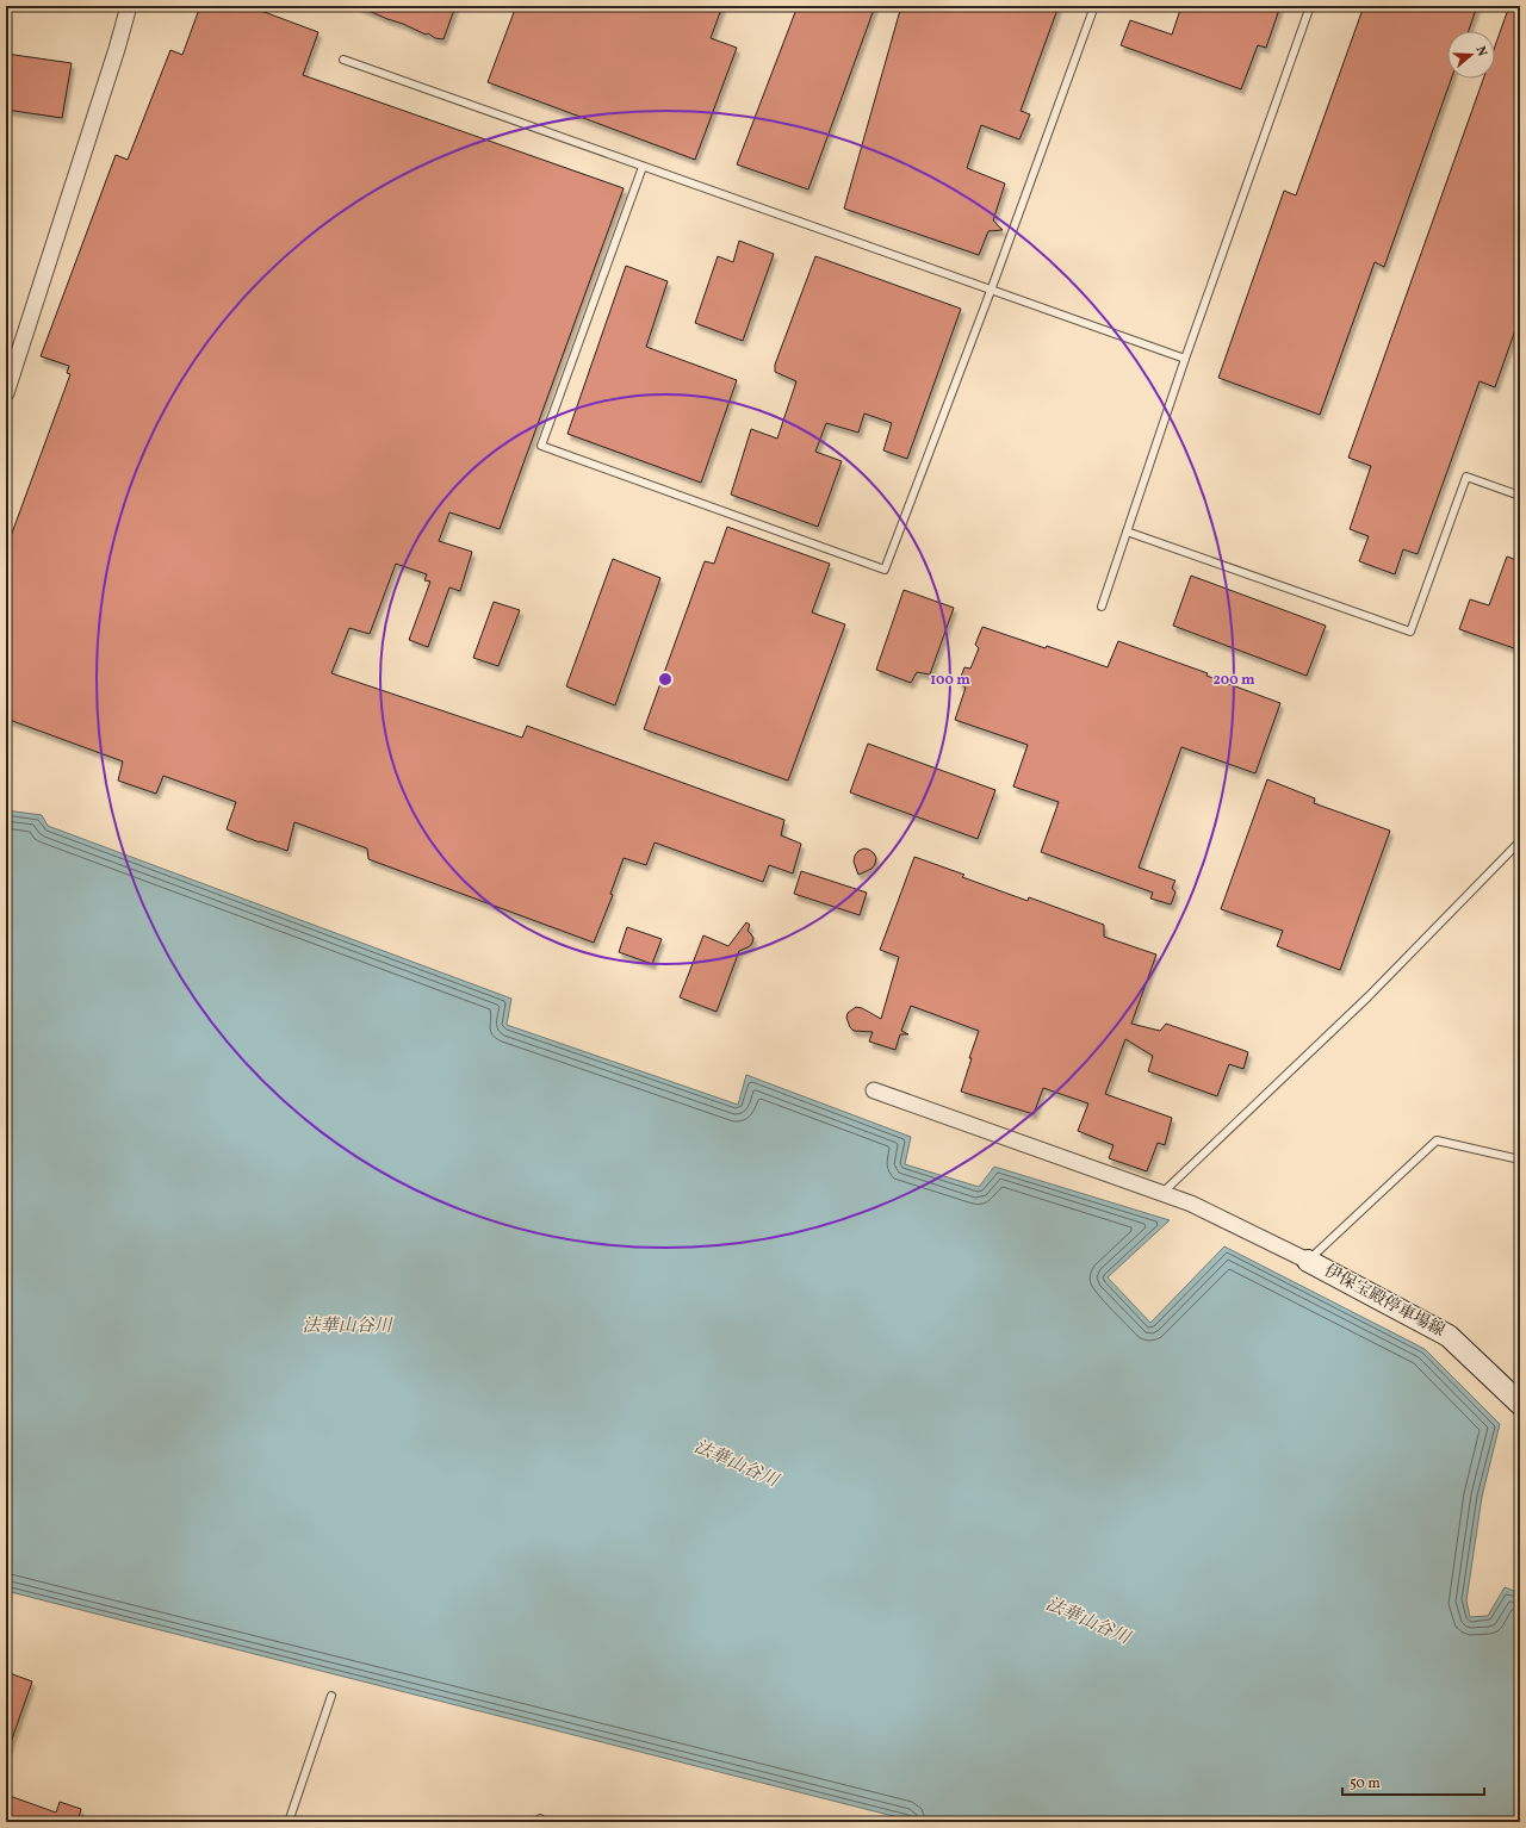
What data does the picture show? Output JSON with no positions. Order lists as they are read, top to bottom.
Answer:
{
  "streets": {
    "main road": ["伊保宝殿停車場線"]
  },
  "water": ["法華山谷川"],
  "scale_bar": "50 m",
  "north": "right",
  "rings": ["100 m", "200 m"]
}
